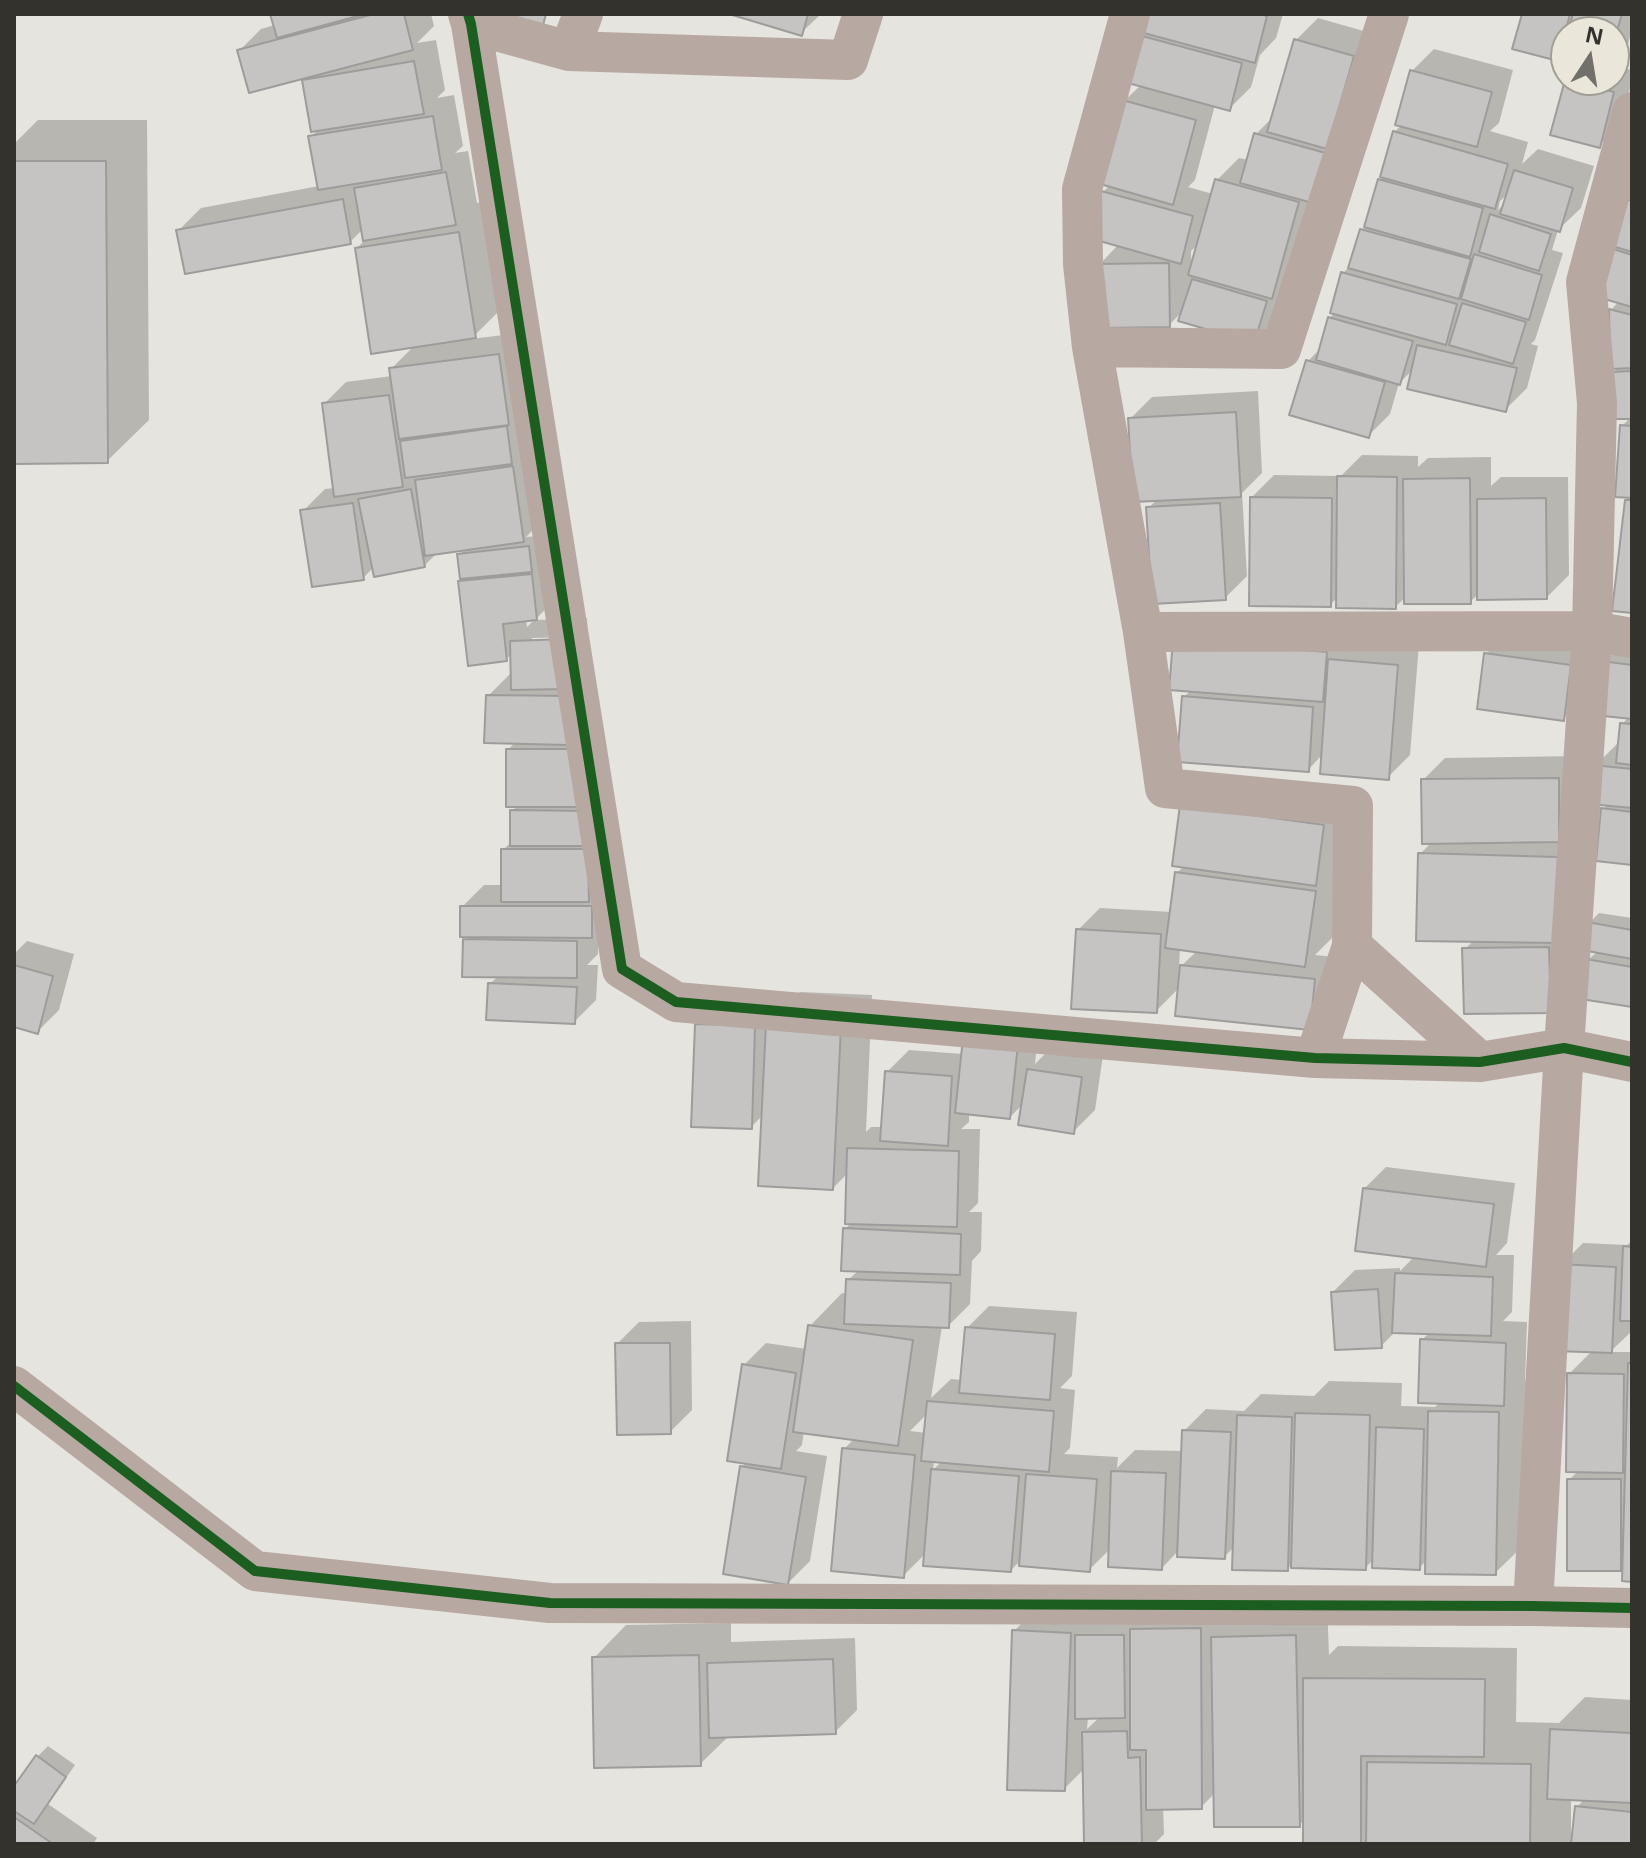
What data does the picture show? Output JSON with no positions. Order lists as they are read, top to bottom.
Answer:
{
  "north": "top"
}
